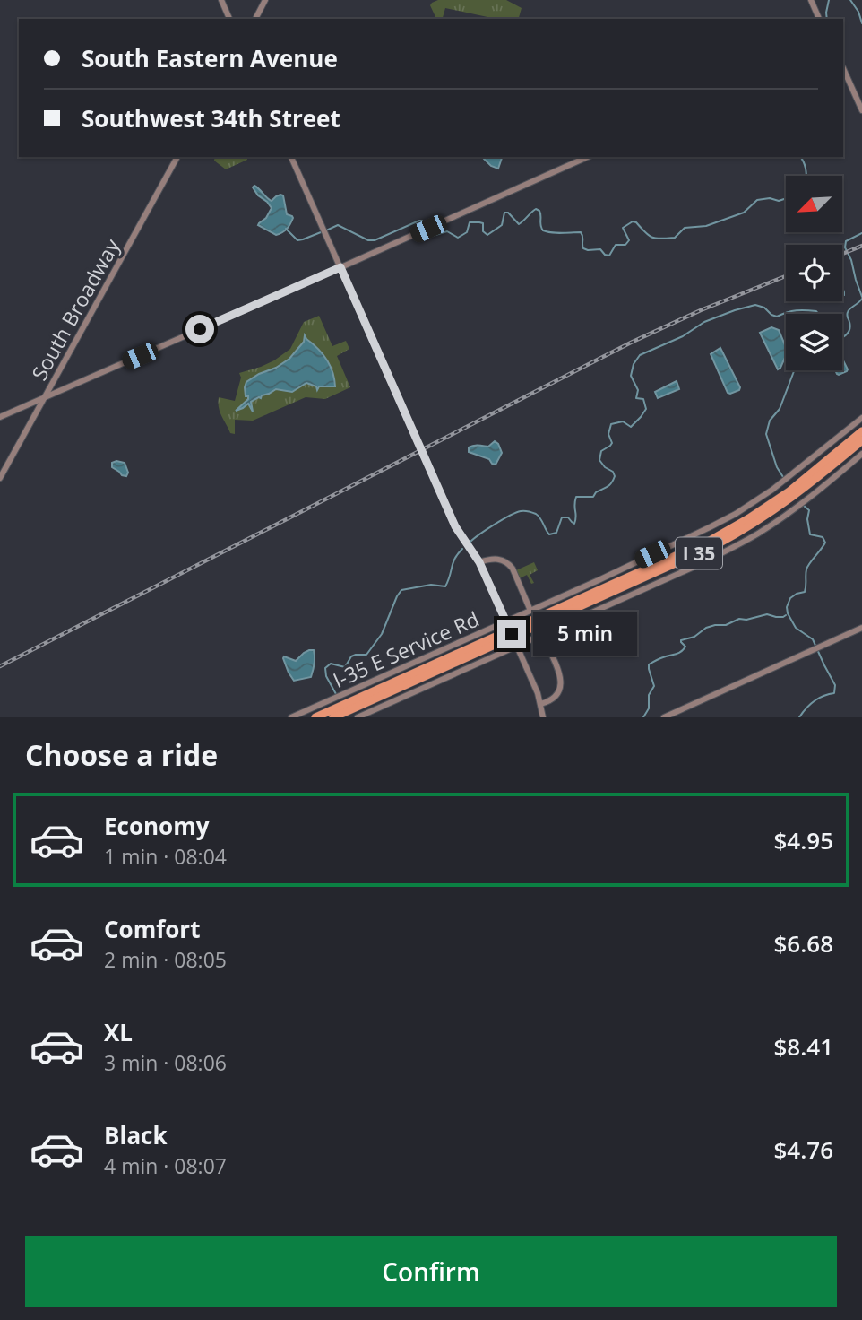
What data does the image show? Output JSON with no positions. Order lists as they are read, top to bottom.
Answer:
{
  "streets": {
    "highway": ["I 35"],
    "street": ["South Broadway", "I-35 E Service Rd"]
  },
  "north": "bottom left",
  "page": {
    "banner": ["South Eastern Avenue", "Southwest 34th Street"],
    "bubble": "5 min",
    "heading": "Choose a ride",
    "list": [
      {
        "name": "Economy",
        "note": "1 min · 08:04",
        "value": "$4.95"
      },
      {
        "name": "Comfort",
        "note": "2 min · 08:05",
        "value": "$6.68"
      },
      {
        "name": "XL",
        "note": "3 min · 08:06",
        "value": "$8.41"
      },
      {
        "name": "Black",
        "note": "4 min · 08:07",
        "value": "$4.76"
      }
    ],
    "buttons": "Confirm"
  }
}
